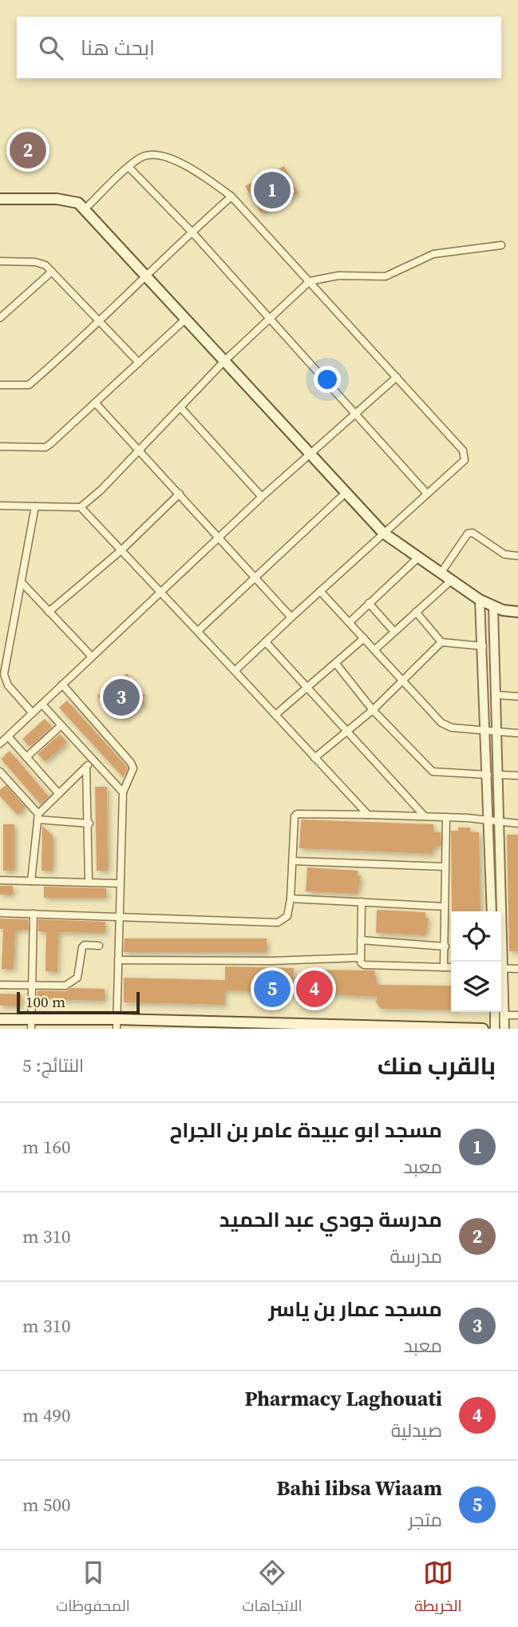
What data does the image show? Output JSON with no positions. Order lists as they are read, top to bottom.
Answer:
{
  "scale_bar": "100 m",
  "page": {
    "search": "ابحث هنا",
    "pins": [
      "2",
      "1",
      "3",
      "4",
      "5"
    ],
    "scale": "100 m",
    "heading": ["بالقرب منك", "النتائج: 5"],
    "list": [
      {
        "mark": "1",
        "name": "مسجد ابو عبيدة عامر بن الجراح",
        "note": "معبد",
        "value": "160 m"
      },
      {
        "mark": "2",
        "name": "مدرسة جودي عبد الحميد",
        "note": "مدرسة",
        "value": "310 m"
      },
      {
        "mark": "3",
        "name": "مسجد عمار بن ياسر",
        "note": "معبد",
        "value": "310 m"
      },
      {
        "mark": "4",
        "name": "Pharmacy Laghouati",
        "note": "صيدلية",
        "value": "490 m"
      },
      {
        "mark": "5",
        "name": "Bahi libsa Wiaam",
        "note": "متجر",
        "value": "500 m"
      }
    ],
    "nav": ["الخريطة", "الاتجاهات", "المحفوظات"]
  }
}
